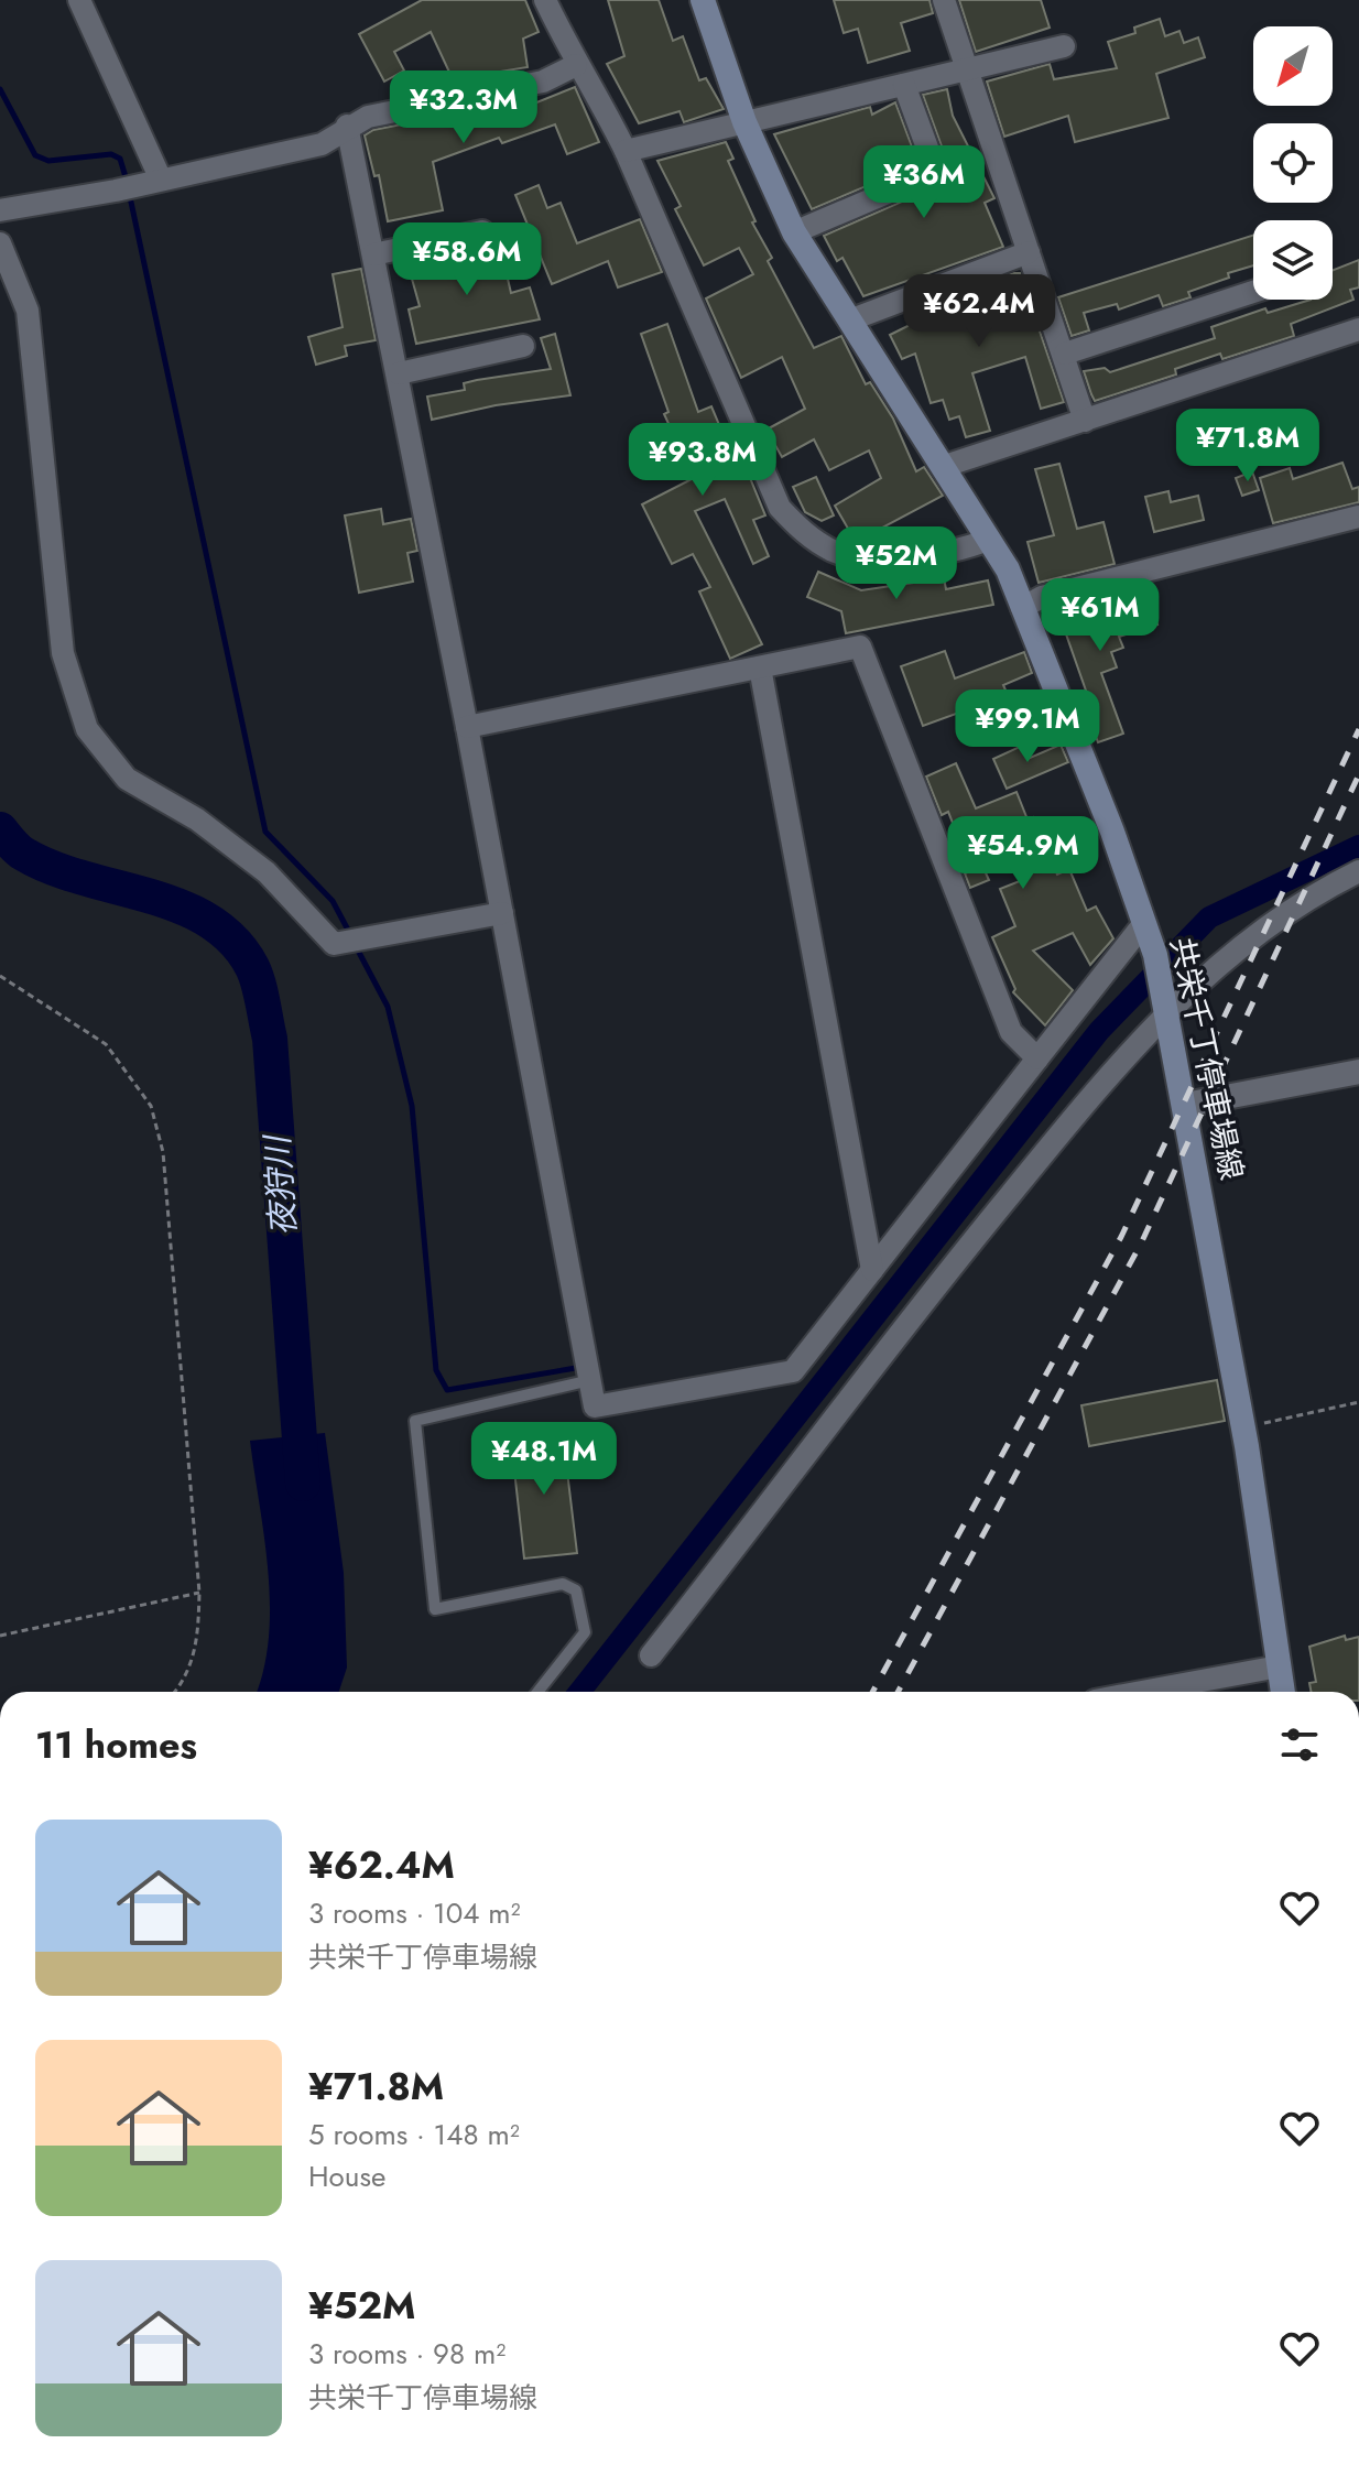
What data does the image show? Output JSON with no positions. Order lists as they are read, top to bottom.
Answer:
{
  "streets": {
    "main road": ["共栄千丁停車場線"]
  },
  "water": ["夜狩川"],
  "north": "bottom left",
  "page": {
    "price": [
      "¥32.3M",
      "¥36M",
      "¥58.6M",
      "¥62.4M",
      "¥71.8M",
      "¥93.8M",
      "¥52M",
      "¥61M",
      "¥99.1M",
      "¥54.9M",
      "¥48.1M"
    ],
    "heading": "11 homes",
    "list": [
      {
        "name": "¥62.4M",
        "note": "3 rooms · 104 m² · 共栄千丁停車場線"
      },
      {
        "name": "¥71.8M",
        "note": "5 rooms · 148 m² · House"
      },
      {
        "name": "¥52M",
        "note": "3 rooms · 98 m² · 共栄千丁停車場線"
      }
    ]
  }
}
